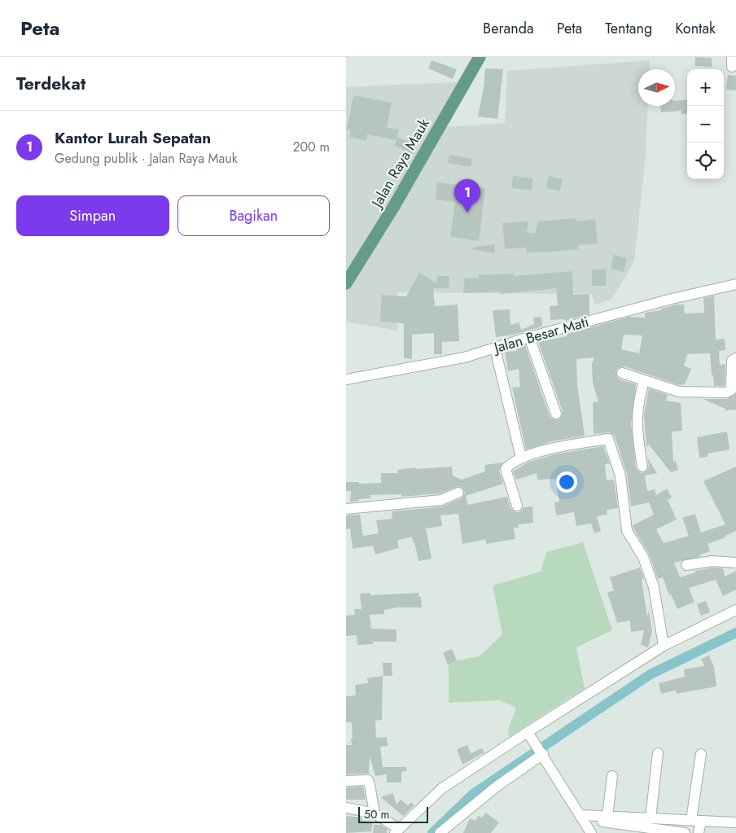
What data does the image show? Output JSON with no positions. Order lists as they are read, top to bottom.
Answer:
{
  "streets": {
    "main road": ["Jalan Raya Mauk"],
    "street": ["Jalan Besar Mati"]
  },
  "scale_bar": "50 m",
  "north": "right",
  "page": {
    "header": "Peta",
    "nav": [
      "Beranda",
      "Peta",
      "Tentang",
      "Kontak"
    ],
    "heading": "Terdekat",
    "map_buttons": ["+", "−"],
    "list": [
      {
        "mark": "1",
        "name": "Kantor Lurah Sepatan",
        "note": "Gedung publik · Jalan Raya Mauk",
        "value": "200 m"
      }
    ],
    "pins": "1",
    "buttons": ["Simpan", "Bagikan"],
    "scale": "50 m"
  }
}
